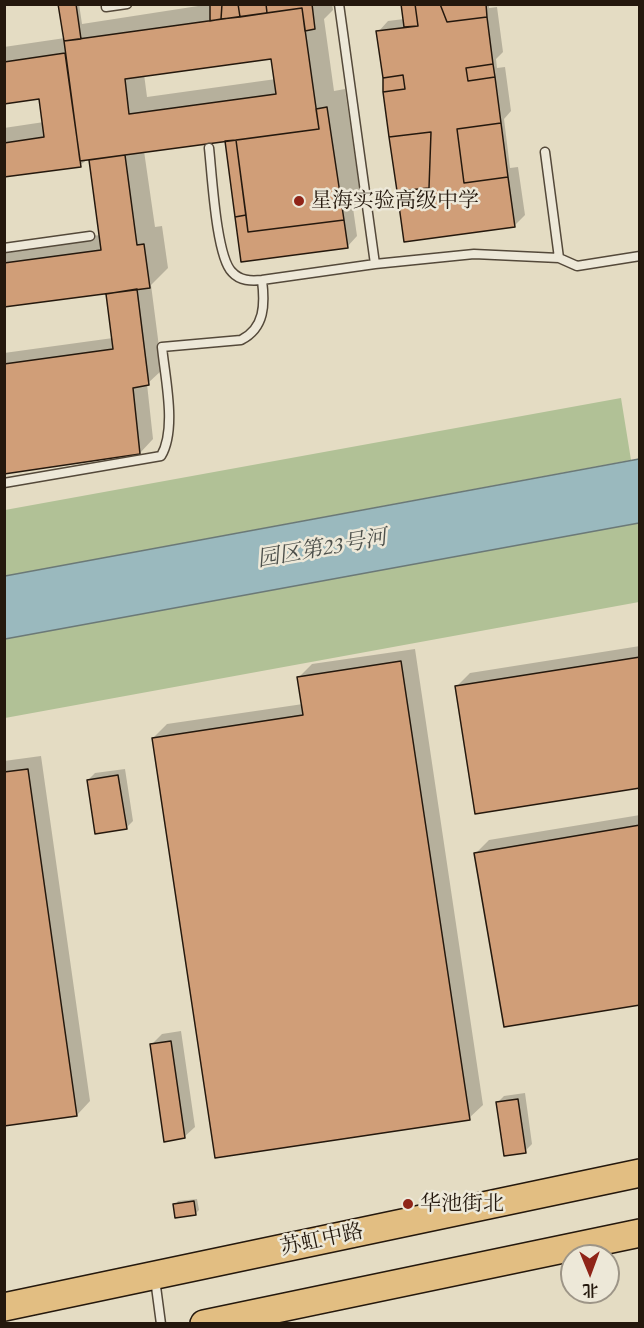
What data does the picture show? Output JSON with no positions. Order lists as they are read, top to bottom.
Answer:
{
  "streets": {
    "main road": ["苏虹中路"]
  },
  "water": ["园区第23号河"],
  "places": ["星海实验高级中学", "华池街北"],
  "north": "bottom"
}
